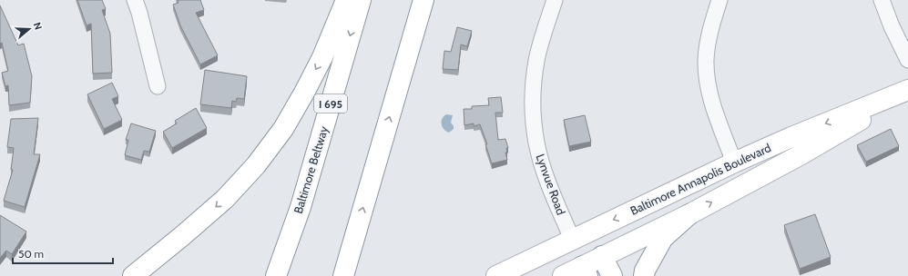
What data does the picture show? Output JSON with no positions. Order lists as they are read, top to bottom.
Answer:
{
  "streets": {
    "main road": ["I 695", "Baltimore Beltway", "Baltimore Annapolis Boulevard"],
    "street": ["Lynvue Road"]
  },
  "crossings": [
    ["Baltimore Annapolis Boulevard", "Lynvue Road"]
  ],
  "scale_bar": "50 m",
  "north": "right"
}
